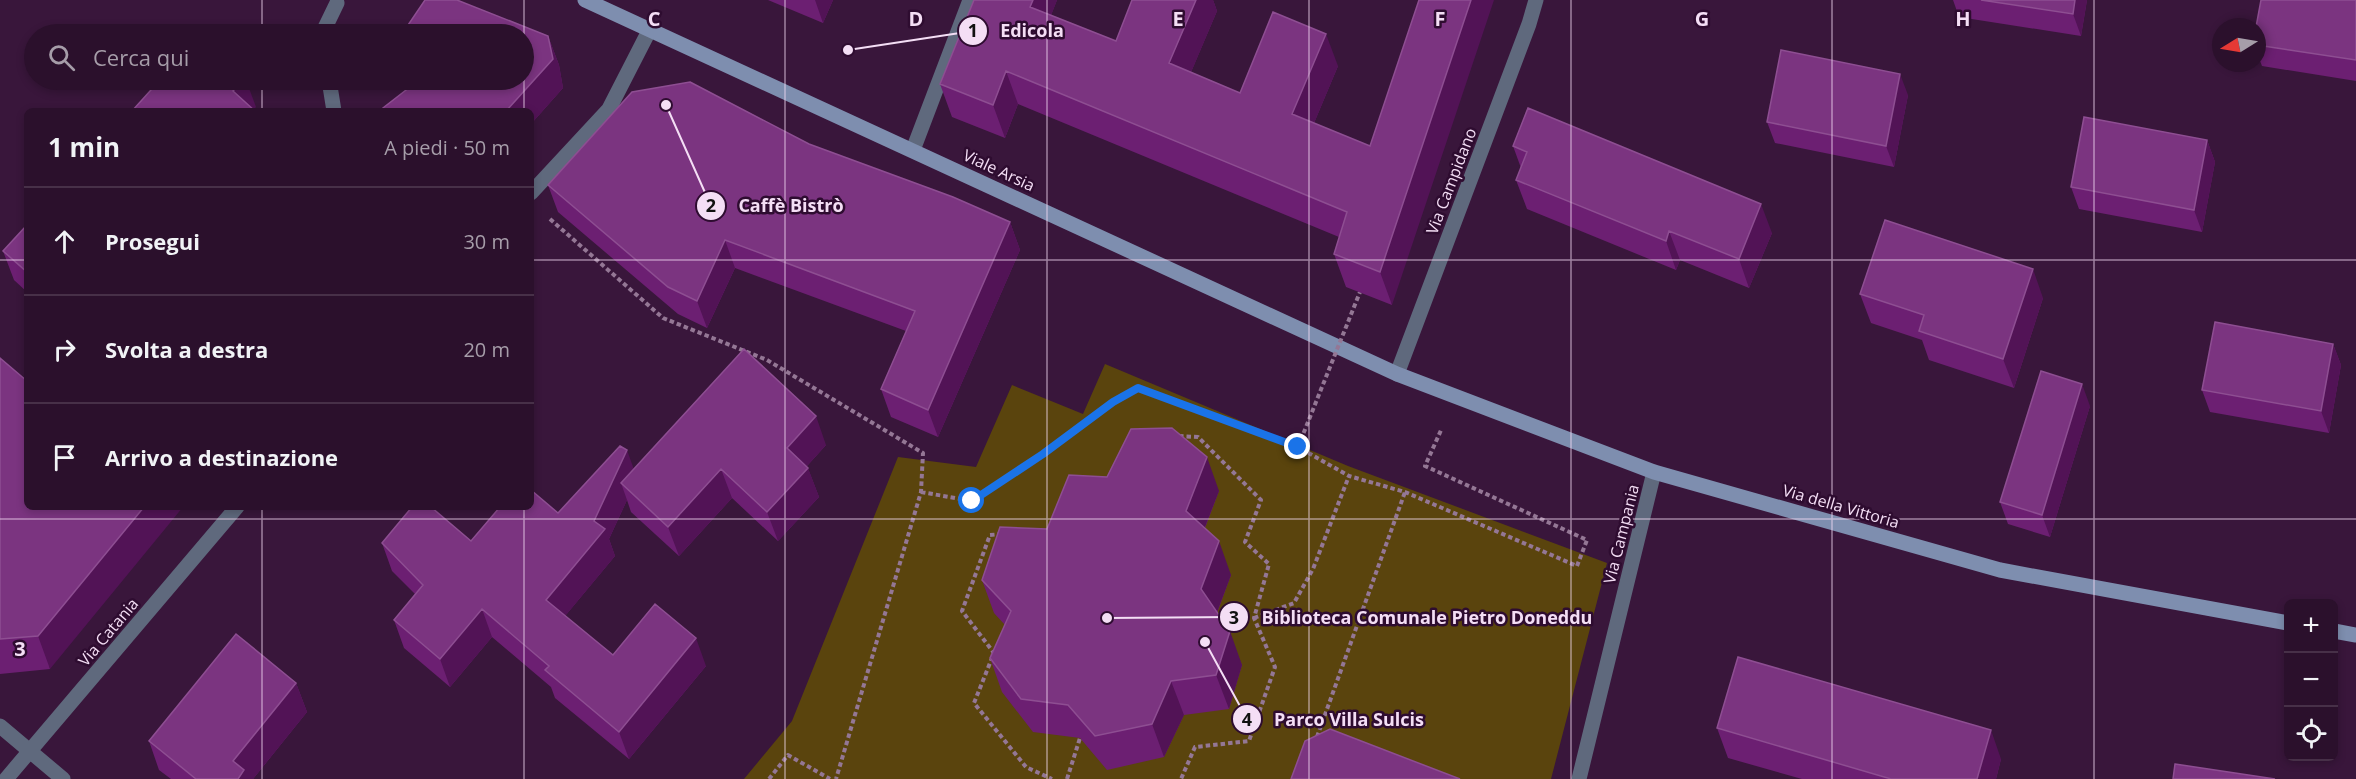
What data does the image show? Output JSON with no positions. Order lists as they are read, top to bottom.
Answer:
{
  "streets": {
    "street": [
      "Viale Arsia",
      "Via Campidano",
      "Via della Vittoria",
      "Via Campania",
      "Via Catania"
    ]
  },
  "crossings": [
    ["Viale Arsia", "Via Campidano"],
    ["Viale Arsia", "Via della Vittoria"],
    ["Via Campidano", "Via della Vittoria"],
    ["Via della Vittoria", "Via Campania"]
  ],
  "places": [
    "Edicola",
    "Caffè Bistrò",
    "Biblioteca Comunale Pietro Doneddu",
    "Parco Villa Sulcis"
  ],
  "north": "left",
  "page": {
    "search": "Cerca qui",
    "heading": ["1 min", "A piedi · 50 m"],
    "list": [
      ["Prosegui", "30 m"],
      ["Svolta a destra", "20 m"],
      "Arrivo a destinazione"
    ],
    "map_buttons": ["+", "−"]
  },
  "grid": {
    "columns": [
      "C",
      "D",
      "E",
      "F",
      "G",
      "H"
    ],
    "rows": ["3"]
  }
}
